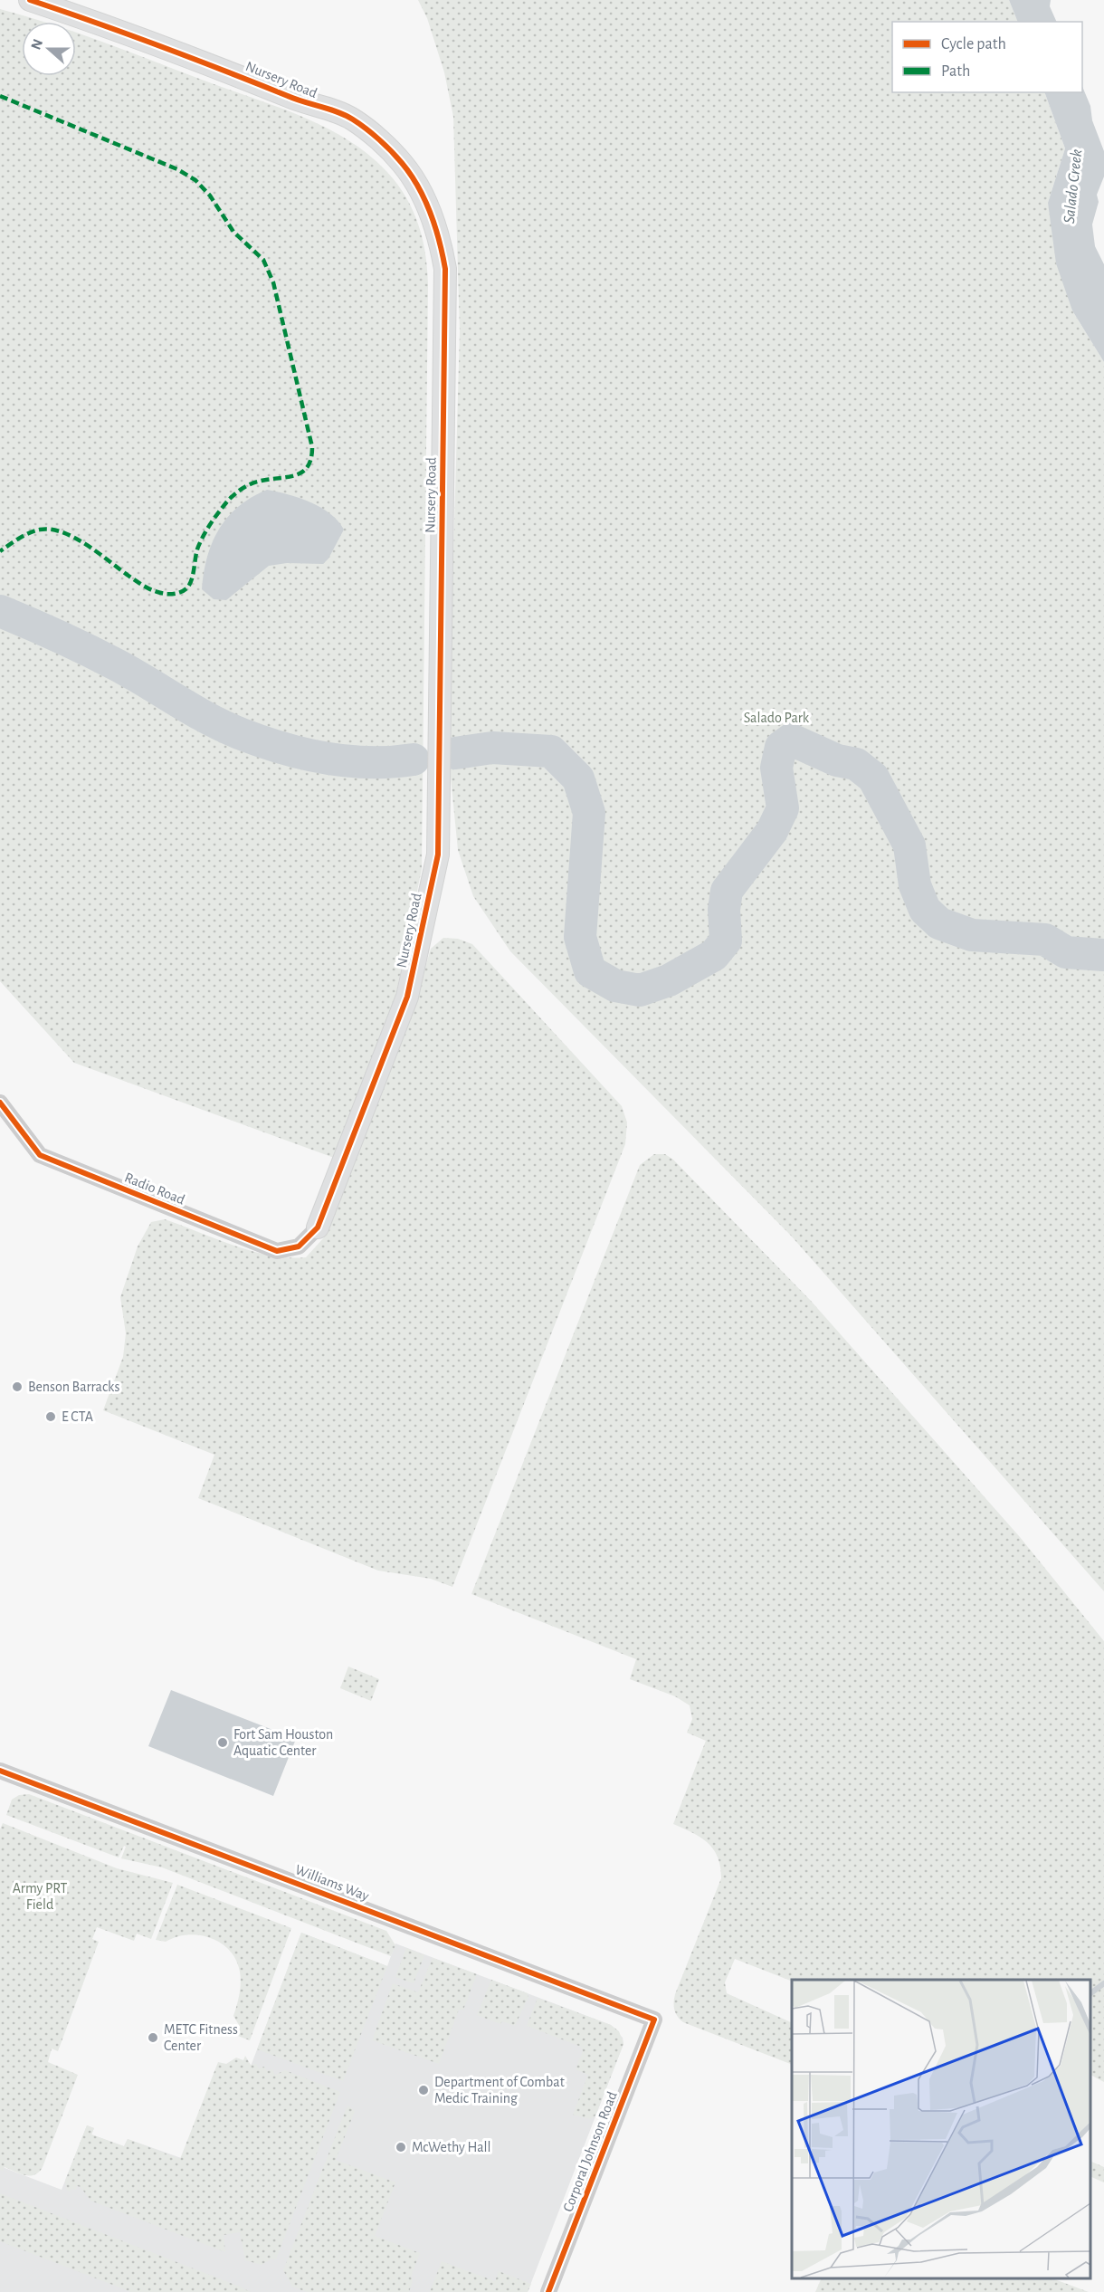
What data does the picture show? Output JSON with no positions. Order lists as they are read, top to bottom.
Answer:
{
  "streets": {
    "street": [
      "Nursery Road",
      "Radio Road",
      "Williams Way",
      "Corporal Johnson Road"
    ]
  },
  "crossings": [
    ["Nursery Road", "Radio Road"],
    ["Williams Way", "Corporal Johnson Road"]
  ],
  "water": ["Salado Creek"],
  "parks": ["Salado Park", "Army PRT Field"],
  "places": [
    "Benson Barracks",
    "E CTA",
    "Fort Sam Houston Aquatic Center",
    "METC Fitness Center",
    "Department of Combat Medic Training",
    "McWethy Hall"
  ],
  "legend": ["Cycle path", "Path"],
  "north": "left"
}
